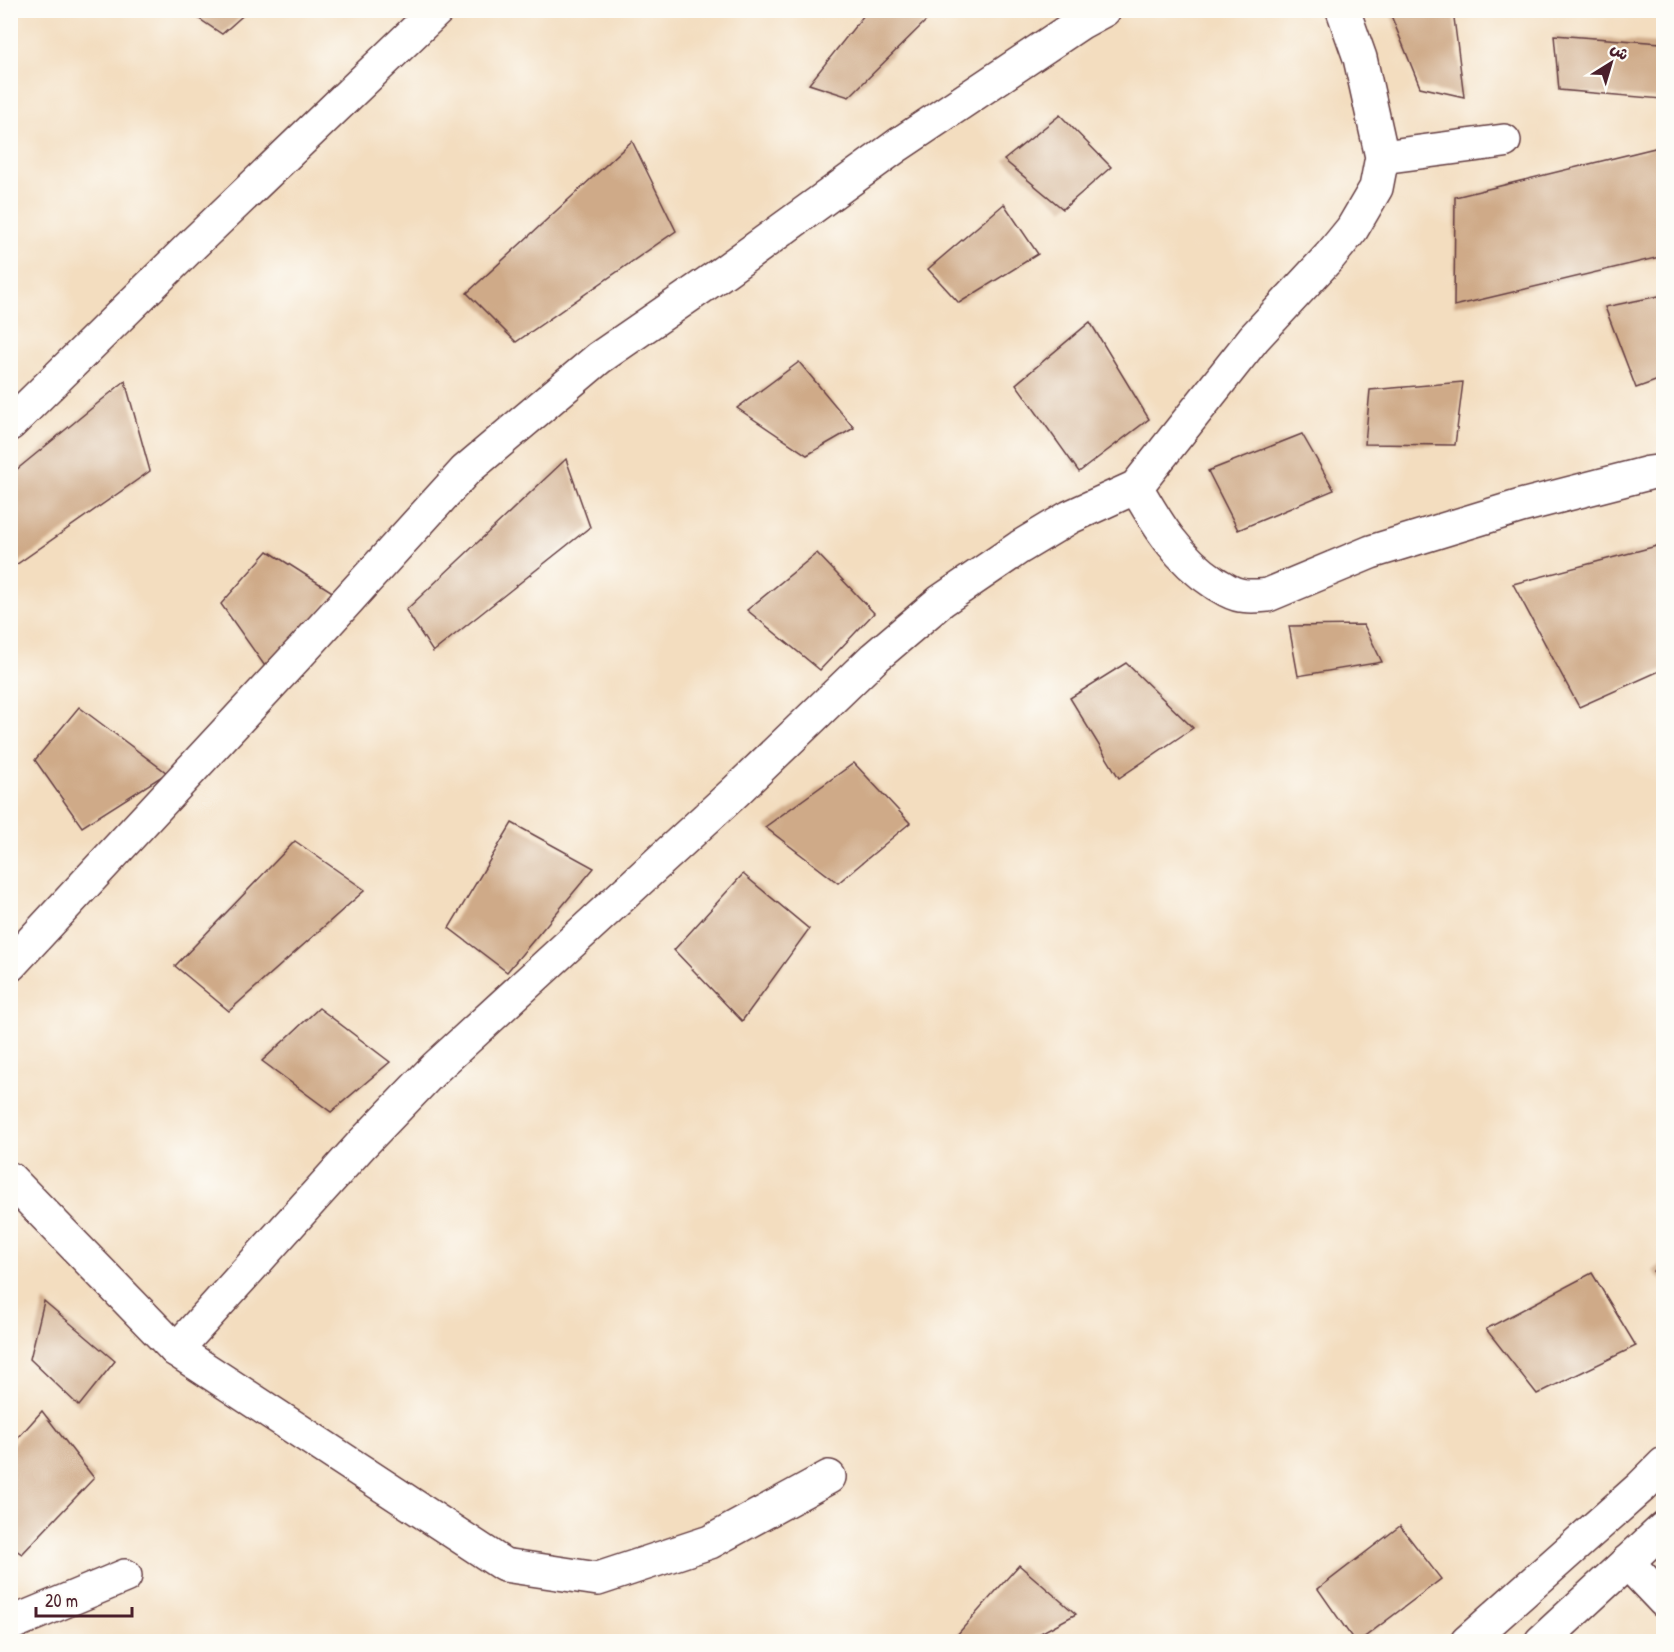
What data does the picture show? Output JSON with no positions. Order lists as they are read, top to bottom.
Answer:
{
  "scale_bar": "20 m",
  "north": "top right"
}
